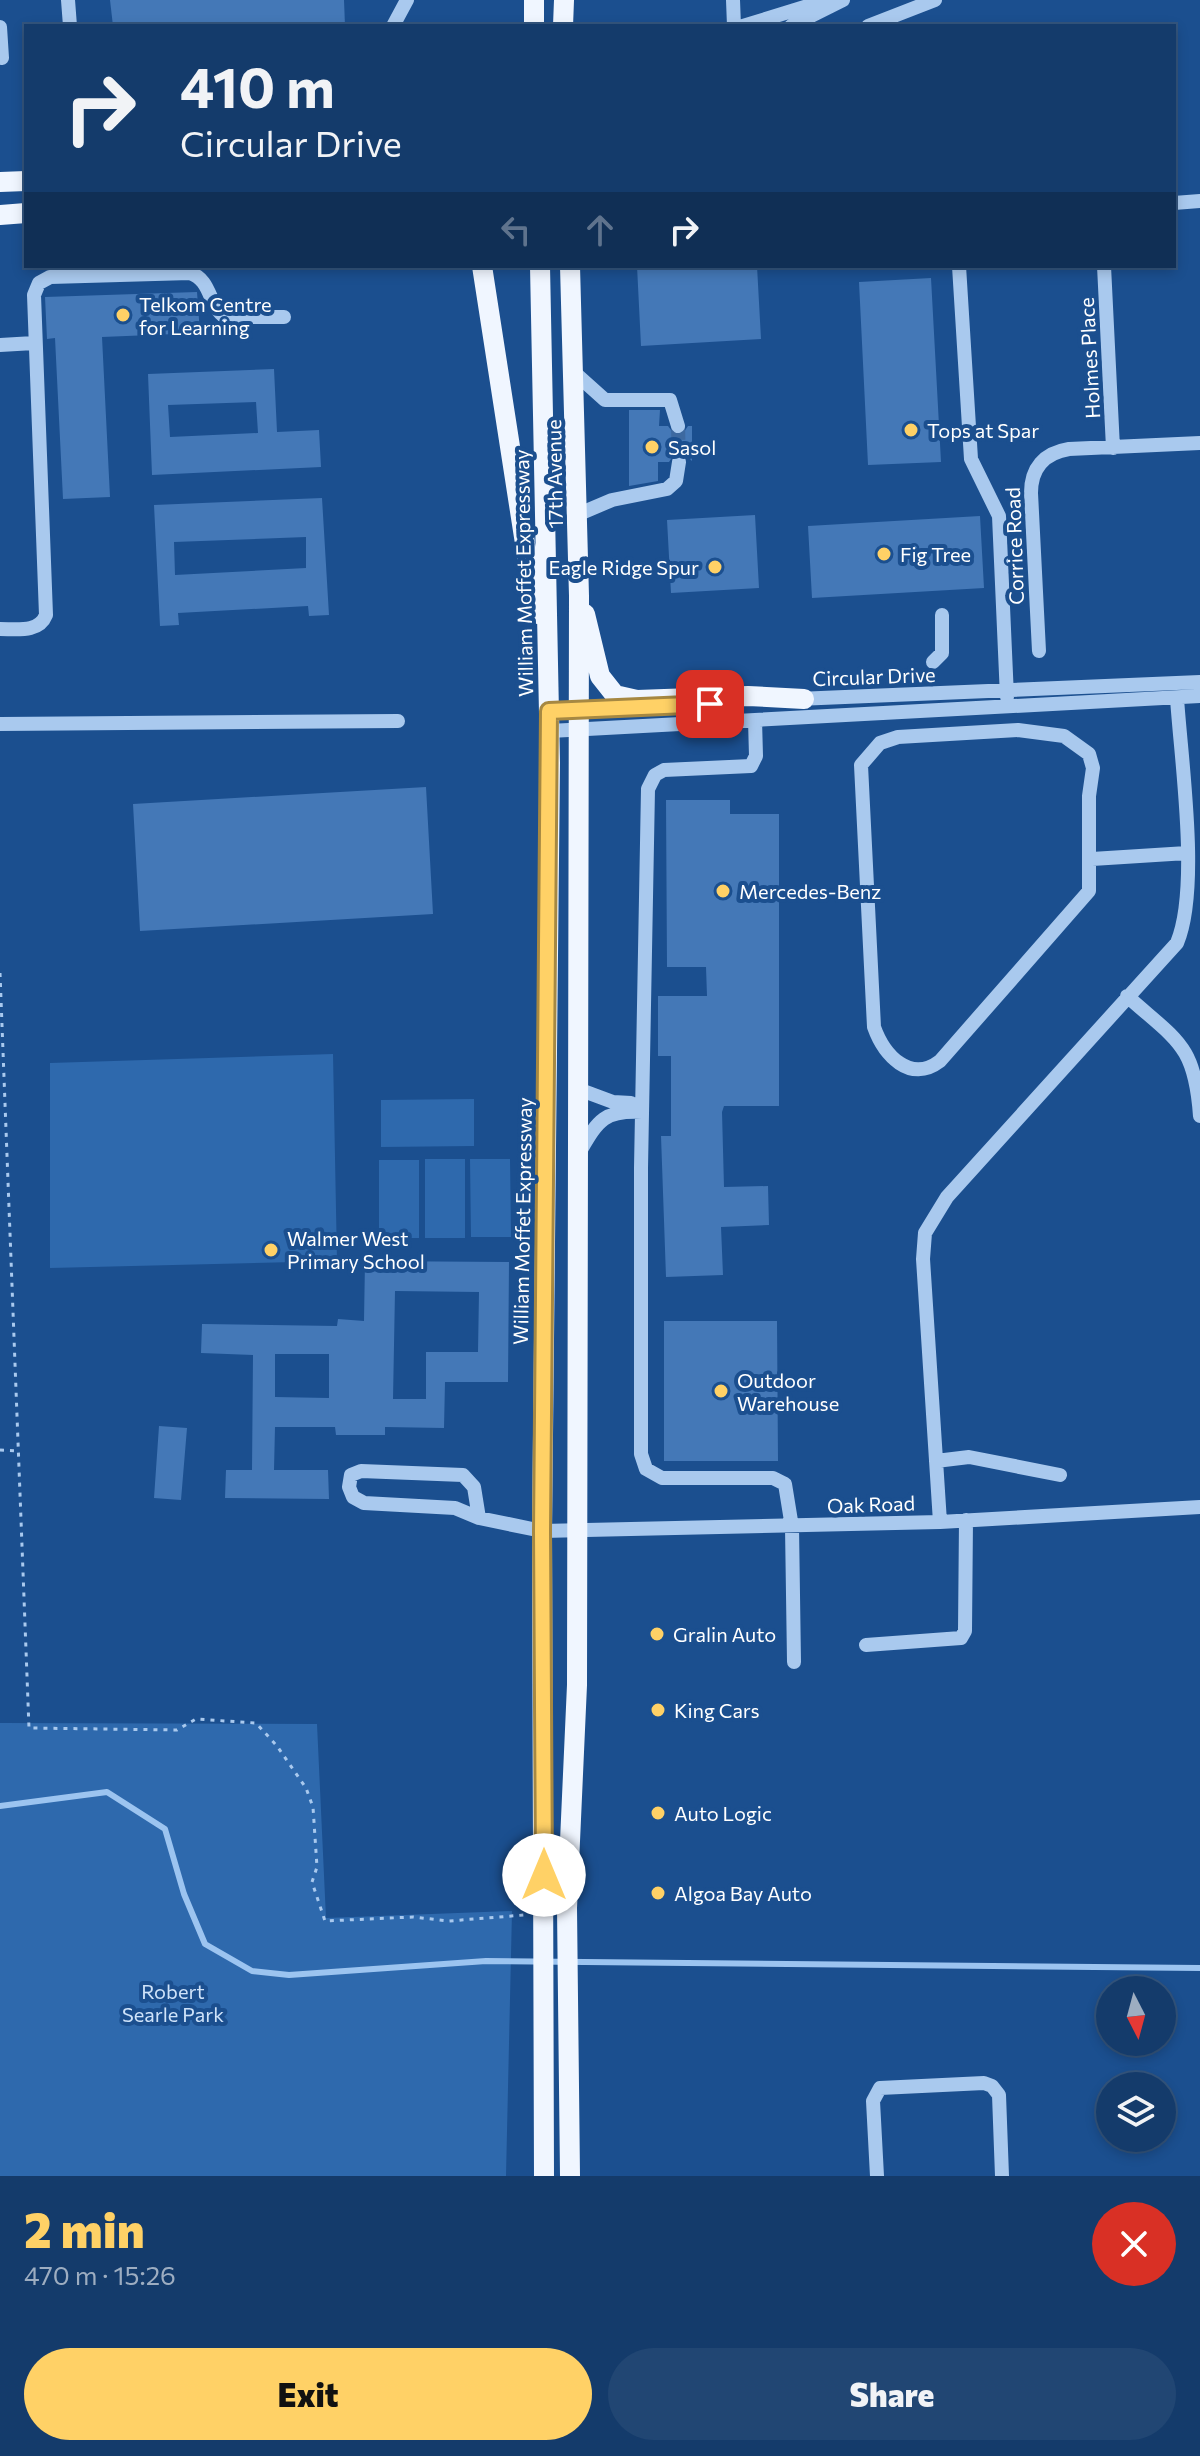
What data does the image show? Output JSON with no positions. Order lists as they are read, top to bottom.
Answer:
{
  "streets": {
    "main road": ["17th Avenue", "William Moffet Expressway"],
    "street": [
      "Holmes Place",
      "Corrice Road",
      "Circular Drive",
      "Oak Road"
    ]
  },
  "crossings": [
    ["Holmes Place", "Corrice Road"],
    ["17th Avenue", "Circular Drive"],
    ["William Moffet Expressway", "Circular Drive"],
    ["William Moffet Expressway", "Oak Road"]
  ],
  "parks": ["Robert Searle Park"],
  "places": [
    "Telkom Centre for Learning",
    "Tops at Spar",
    "Sasol",
    "Fig Tree",
    "Eagle Ridge Spur",
    "Mercedes-Benz",
    "Walmer West Primary School",
    "Outdoor Warehouse",
    "Gralin Auto",
    "King Cars",
    "Auto Logic",
    "Algoa Bay Auto"
  ],
  "north": "bottom",
  "page": {
    "turn": ["410 m", "Circular Drive"],
    "heading": ["2 min", "470 m · 15:26"],
    "buttons": ["Exit", "Share"]
  }
}
